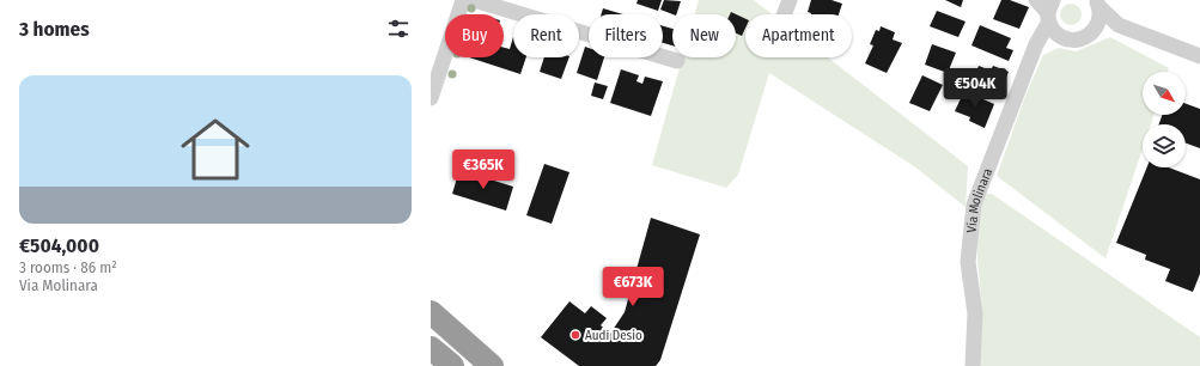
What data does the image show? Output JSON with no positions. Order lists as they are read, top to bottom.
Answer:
{
  "streets": {
    "street": ["Via Molinara"]
  },
  "places": ["Audi Desio"],
  "north": "bottom right",
  "page": {
    "heading": "3 homes",
    "chip": [
      "Buy",
      "Rent",
      "Filters",
      "New",
      "Apartment"
    ],
    "list": [
      {
        "name": "€504,000",
        "note": "3 rooms · 86 m² · Via Molinara"
      }
    ],
    "price": ["€504K", "€365K", "€673K"]
  }
}
